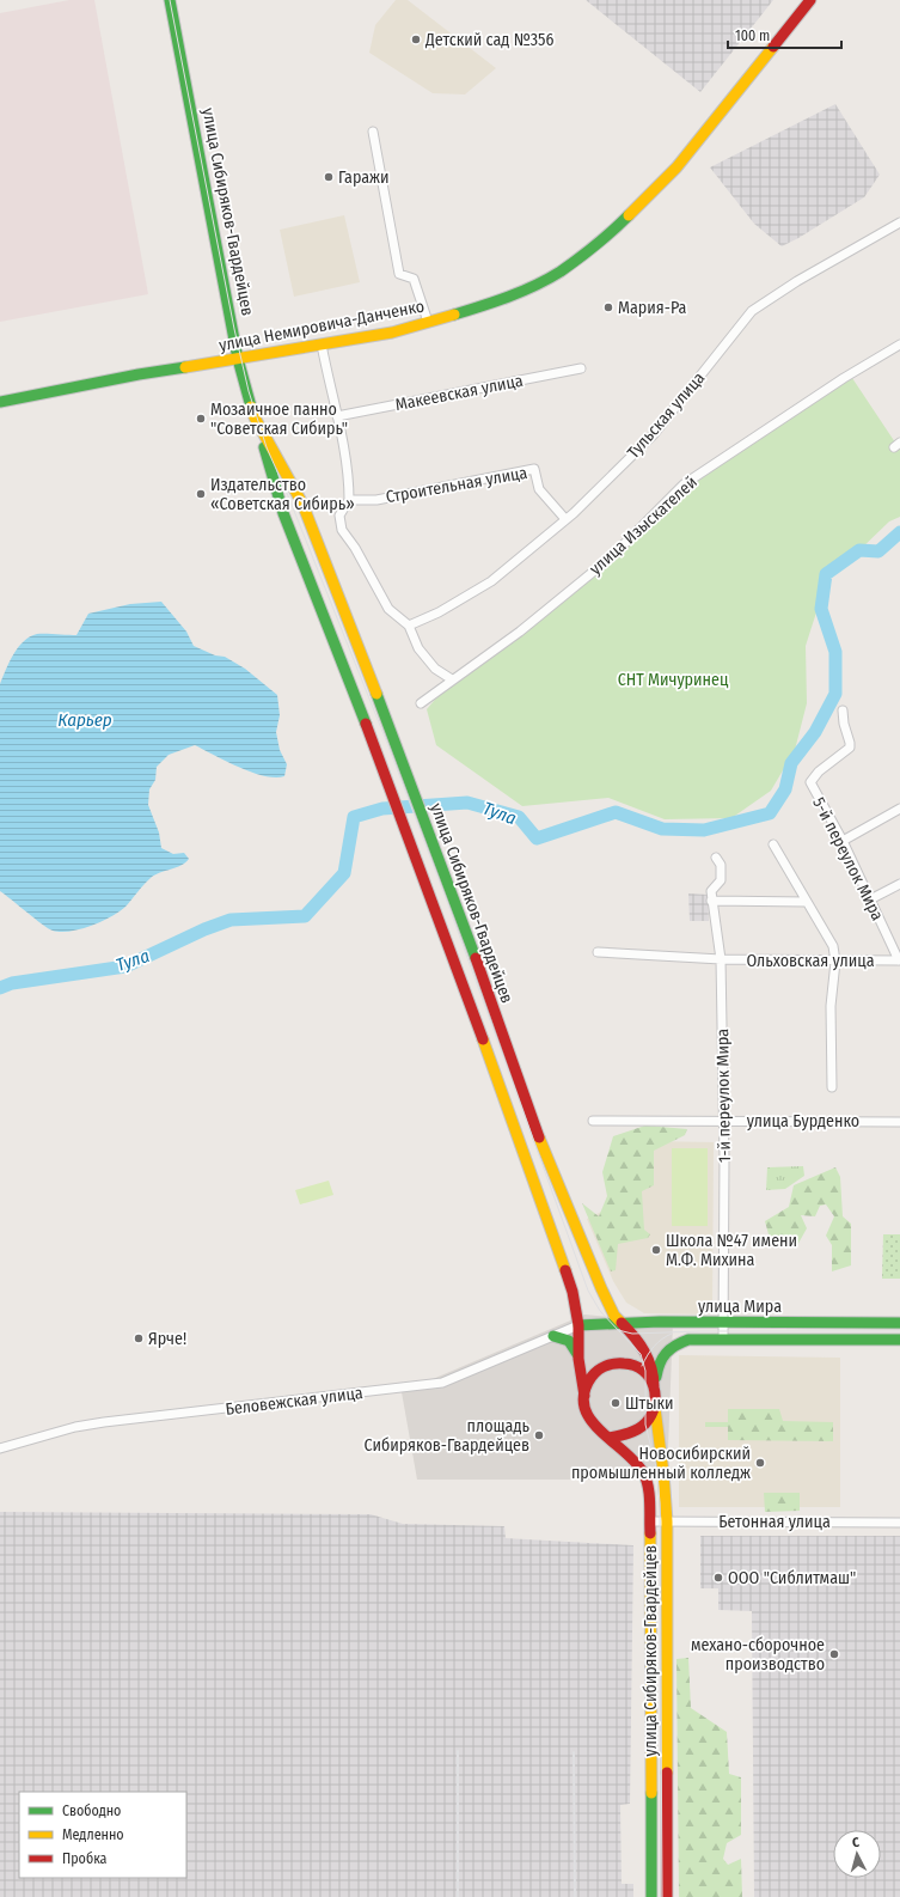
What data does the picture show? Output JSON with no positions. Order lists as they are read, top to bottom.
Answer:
{
  "streets": {
    "main road": ["улица Сибиряков-Гвардейцев", "улица Немировича-Данченко", "улица Мира"],
    "street": [
      "Макеевская улица",
      "Тульская улица",
      "Строительная улица",
      "улица Изыскателей",
      "5-й переулок Мира",
      "Ольховская улица",
      "1-й переулок Мира",
      "улица Бурденко",
      "Беловежская улица",
      "Бетонная улица"
    ]
  },
  "crossings": [
    ["улица Сибиряков-Гвардейцев", "улица Немировича-Данченко"],
    ["улица Сибиряков-Гвардейцев", "улица Мира"],
    ["улица Сибиряков-Гвардейцев", "Беловежская улица"],
    ["улица Сибиряков-Гвардейцев", "Бетонная улица"],
    ["Тульская улица", "Строительная улица"],
    ["5-й переулок Мира", "Ольховская улица"],
    ["Ольховская улица", "1-й переулок Мира"],
    ["1-й переулок Мира", "улица Бурденко"],
    ["1-й переулок Мира", "улица Мира"],
    ["улица Мира", "Беловежская улица"]
  ],
  "water": ["Карьер", "Тула"],
  "parks": ["СНТ Мичуринец"],
  "places": [
    "Детский сад №356",
    "Гаражи",
    "Мария-Ра",
    "Мозаичное панно \"Советская Сибирь\"",
    "Издательство «Советская Сибирь»",
    "Школа №47 имени М.Ф. Михина",
    "Ярче!",
    "Штыки",
    "площадь Сибиряков-Гвардейцев",
    "Новосибирский промышленный колледж",
    "ООО \"Сиблитмаш\"",
    "механо-сборочное производство"
  ],
  "legend": ["Свободно", "Медленно", "Пробка"],
  "scale_bar": "100 m",
  "north": "top"
}
